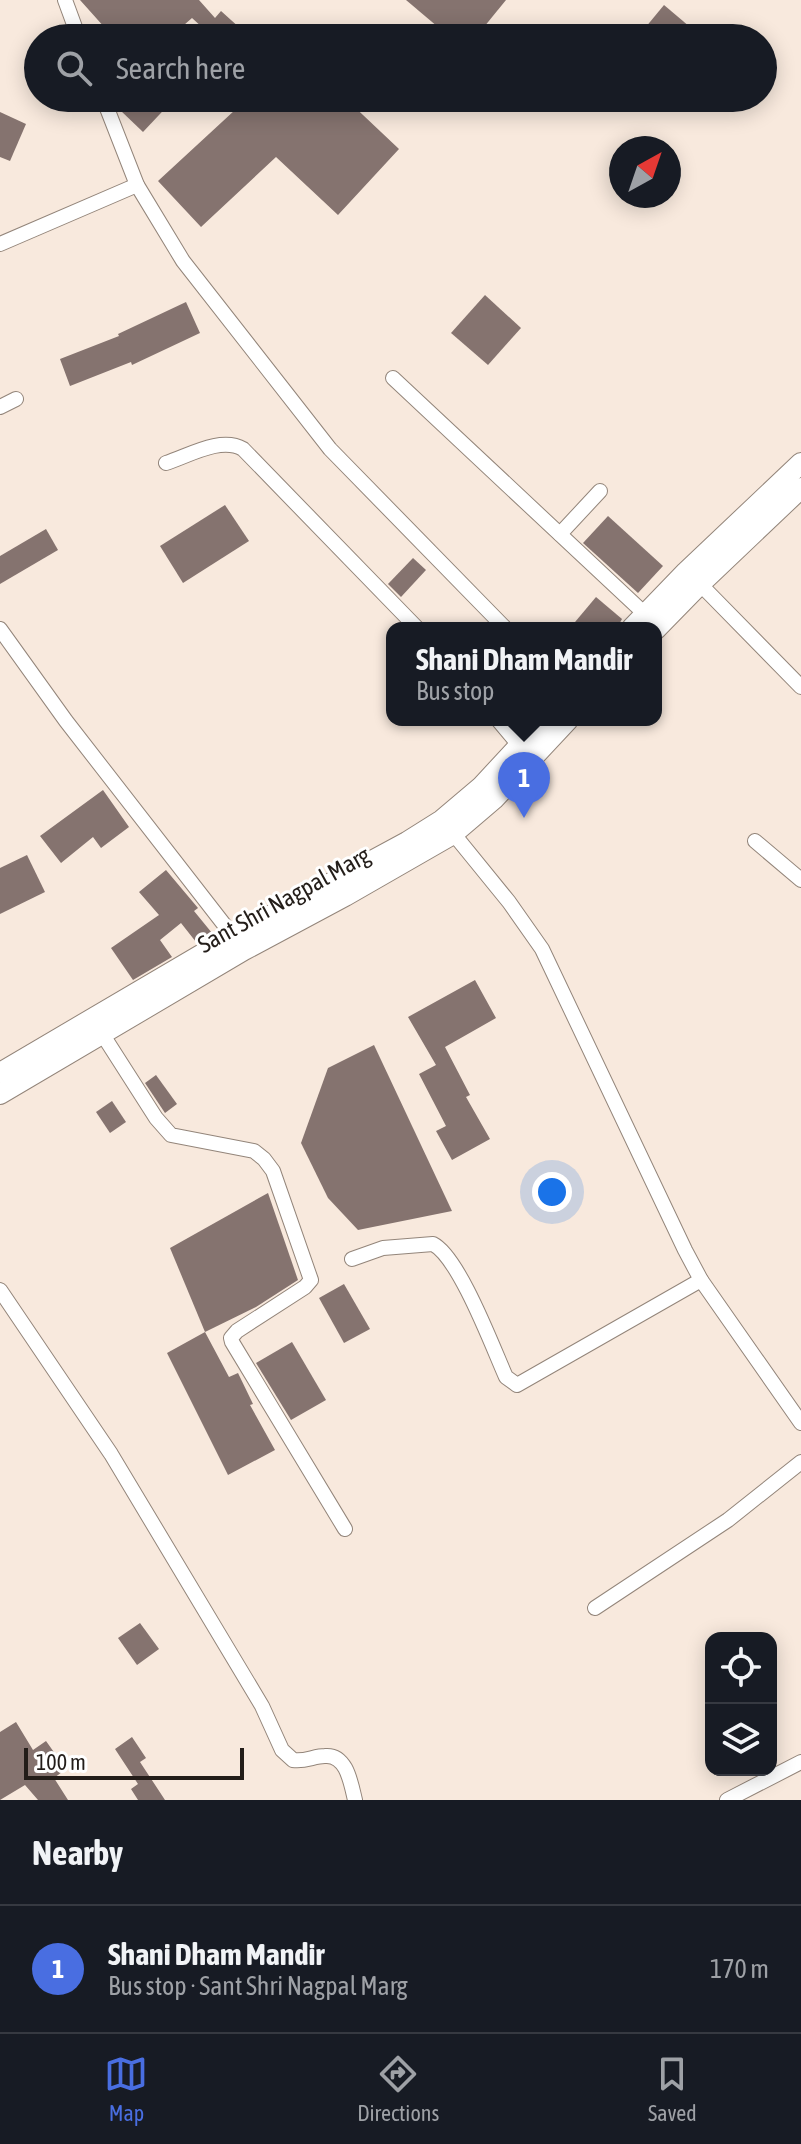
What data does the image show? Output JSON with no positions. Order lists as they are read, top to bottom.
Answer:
{
  "streets": {
    "main road": ["Sant Shri Nagpal Marg"]
  },
  "scale_bar": "100 m",
  "north": "top right",
  "page": {
    "search": "Search here",
    "popup": ["Shani Dham Mandir", "Bus stop"],
    "pins": "1",
    "scale": "100 m",
    "heading": "Nearby",
    "list": [
      {
        "mark": "1",
        "name": "Shani Dham Mandir",
        "note": "Bus stop · Sant Shri Nagpal Marg",
        "value": "170 m"
      }
    ],
    "nav": ["Map", "Directions", "Saved"]
  }
}
